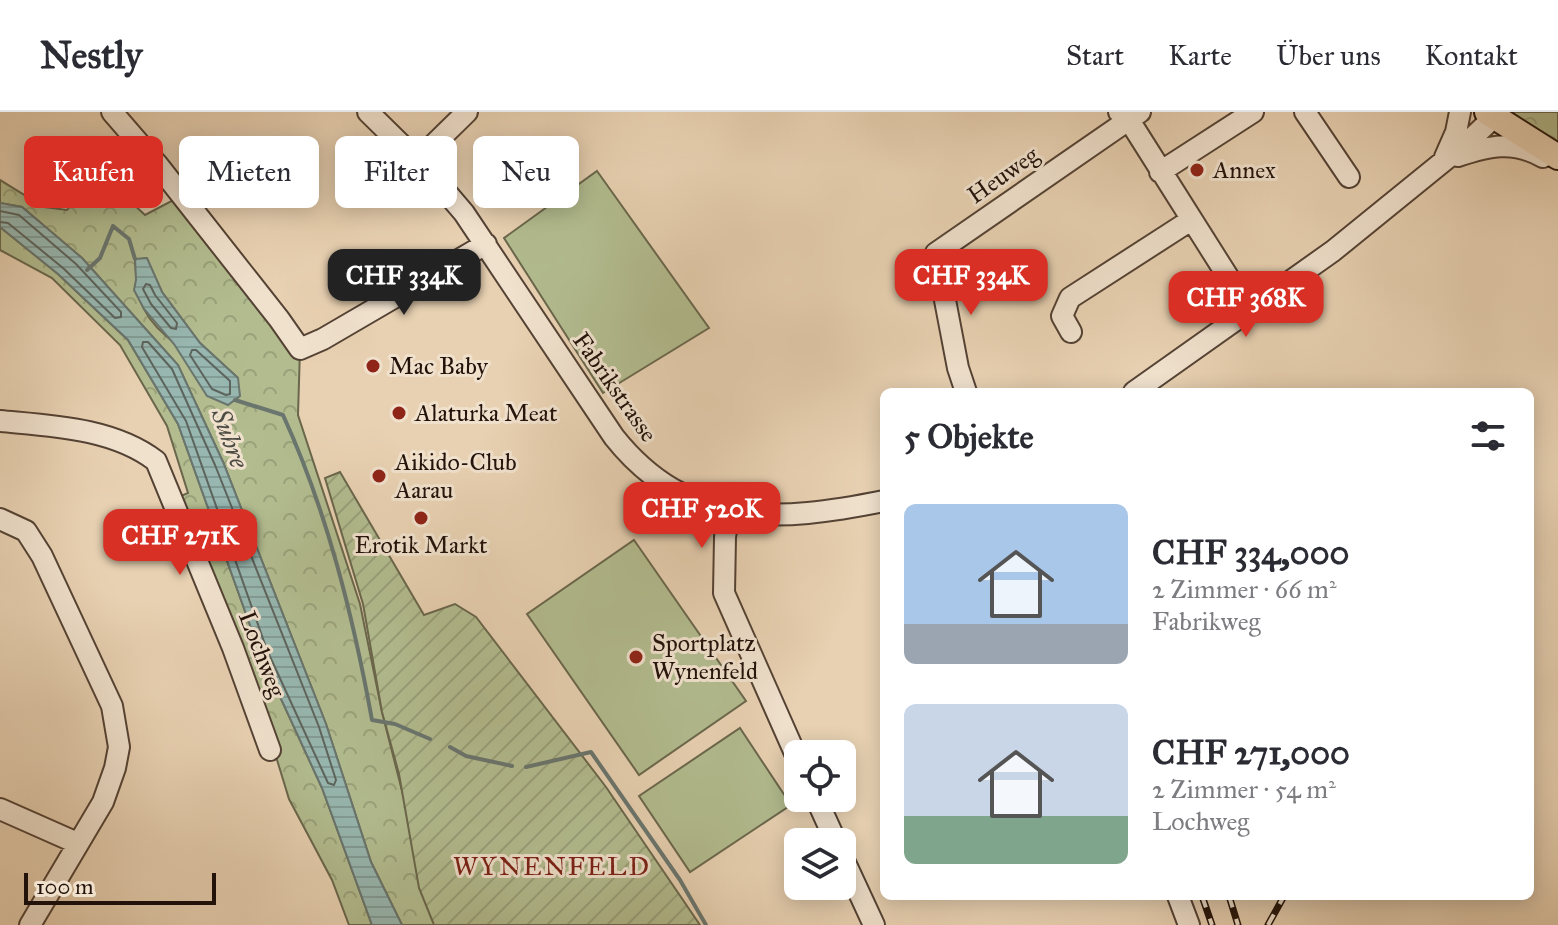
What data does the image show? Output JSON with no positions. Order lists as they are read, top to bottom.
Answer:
{
  "streets": {
    "street": ["Heuweg", "Fabrikstrasse", "Lochweg"]
  },
  "districts": ["WYNENFELD"],
  "water": ["Suhre"],
  "places": [
    "Annex",
    "Mac Baby",
    "Alaturka Meat",
    "Aikido-Club Aarau",
    "Erotik Markt",
    "Sportplatz Wynenfeld"
  ],
  "scale_bar": "100 m",
  "page": {
    "header": "Nestly",
    "nav": [
      "Start",
      "Karte",
      "Über uns",
      "Kontakt"
    ],
    "chip": [
      "Kaufen",
      "Mieten",
      "Filter",
      "Neu"
    ],
    "price": [
      "CHF 334K",
      "CHF 334K",
      "CHF 368K",
      "CHF 520K",
      "CHF 271K"
    ],
    "heading": "5 Objekte",
    "list": [
      {
        "name": "CHF 334,000",
        "note": "2 Zimmer · 66 m² · Fabrikweg"
      },
      {
        "name": "CHF 271,000",
        "note": "2 Zimmer · 54 m² · Lochweg"
      }
    ],
    "scale": "100 m"
  }
}
